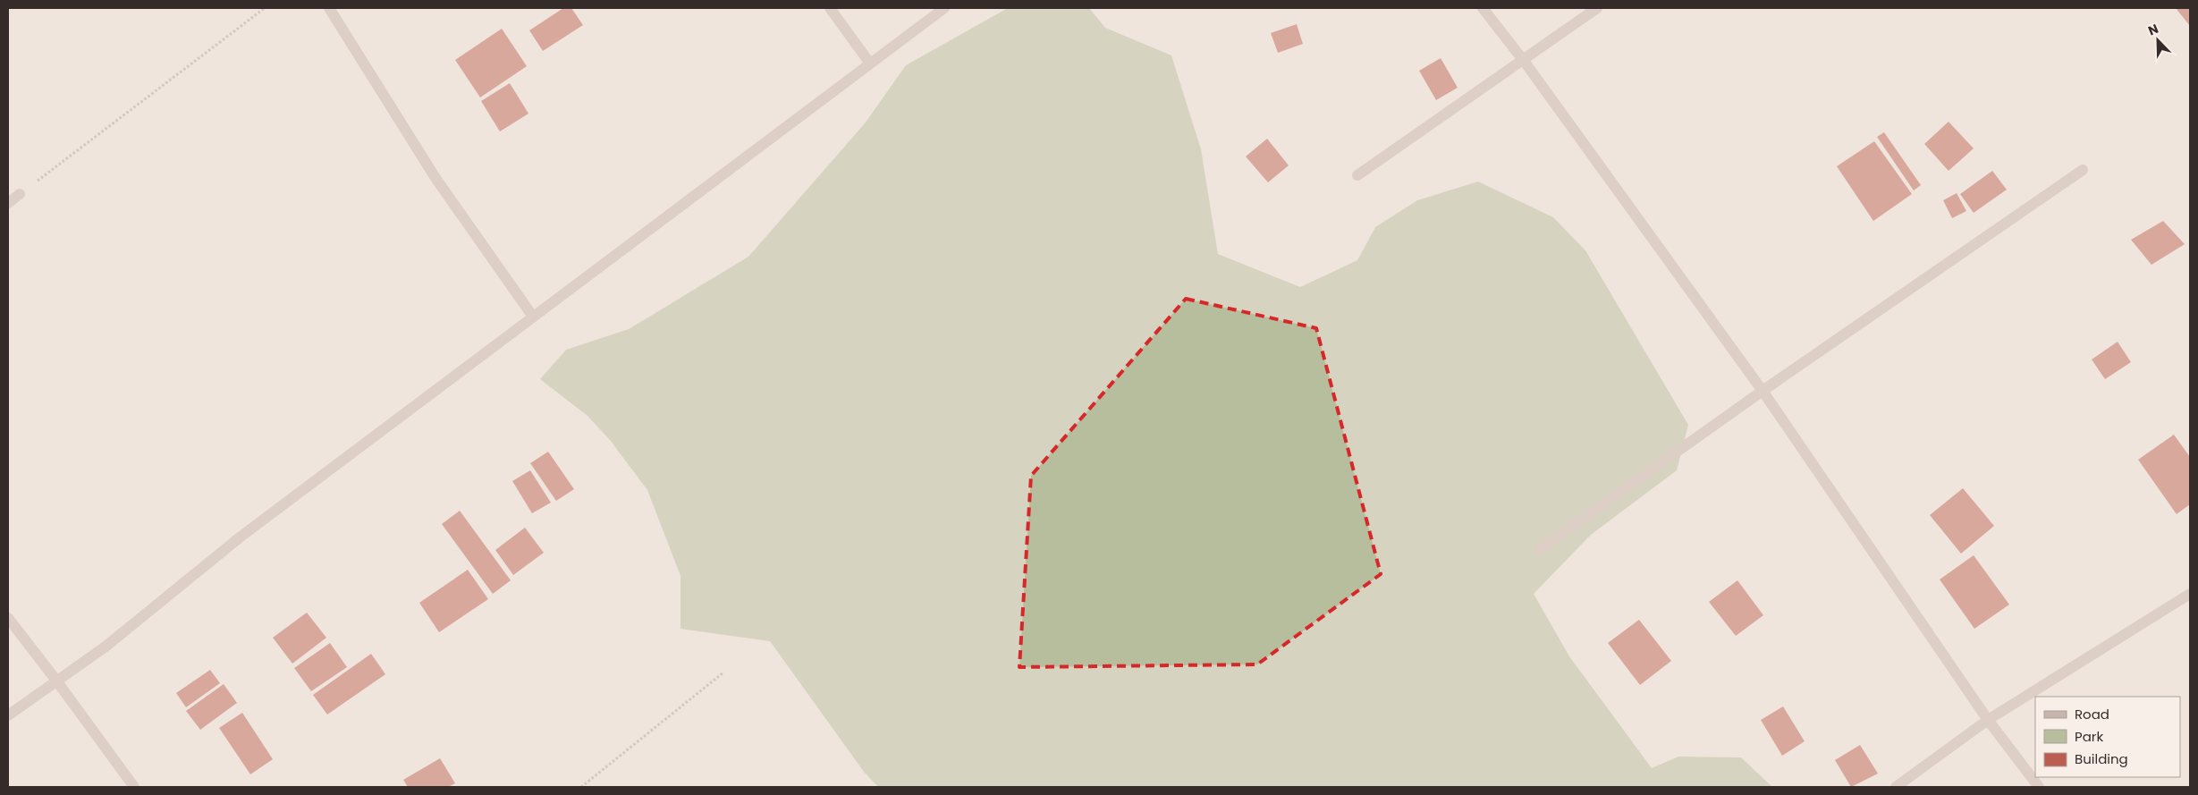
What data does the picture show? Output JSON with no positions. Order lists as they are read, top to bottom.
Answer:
{
  "legend": ["Road", "Park", "Building"],
  "north": "top left"
}
